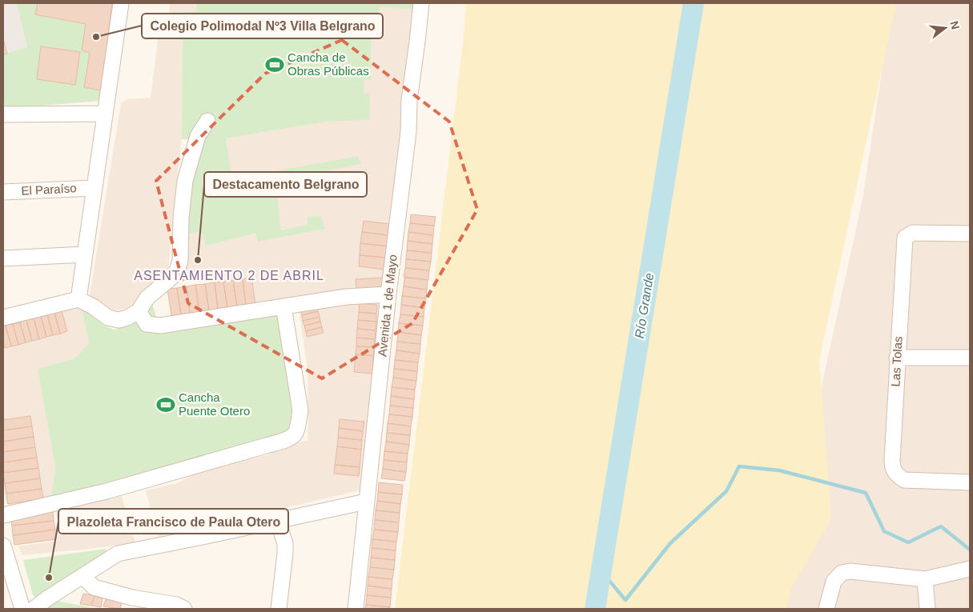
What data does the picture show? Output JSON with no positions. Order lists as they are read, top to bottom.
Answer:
{
  "streets": {
    "street": ["El Paraíso", "Avenida 1 de Mayo", "Las Tolas"]
  },
  "districts": ["ASENTAMIENTO 2 DE ABRIL"],
  "water": ["Río Grande"],
  "places": {
    "other": ["Colegio Polimodal Nº3 Villa Belgrano", "Destacamento Belgrano", "Plazoleta Francisco de Paula Otero"],
    "sports": ["Cancha de Obras Públicas", "Cancha Puente Otero"]
  },
  "north": "right"
}
